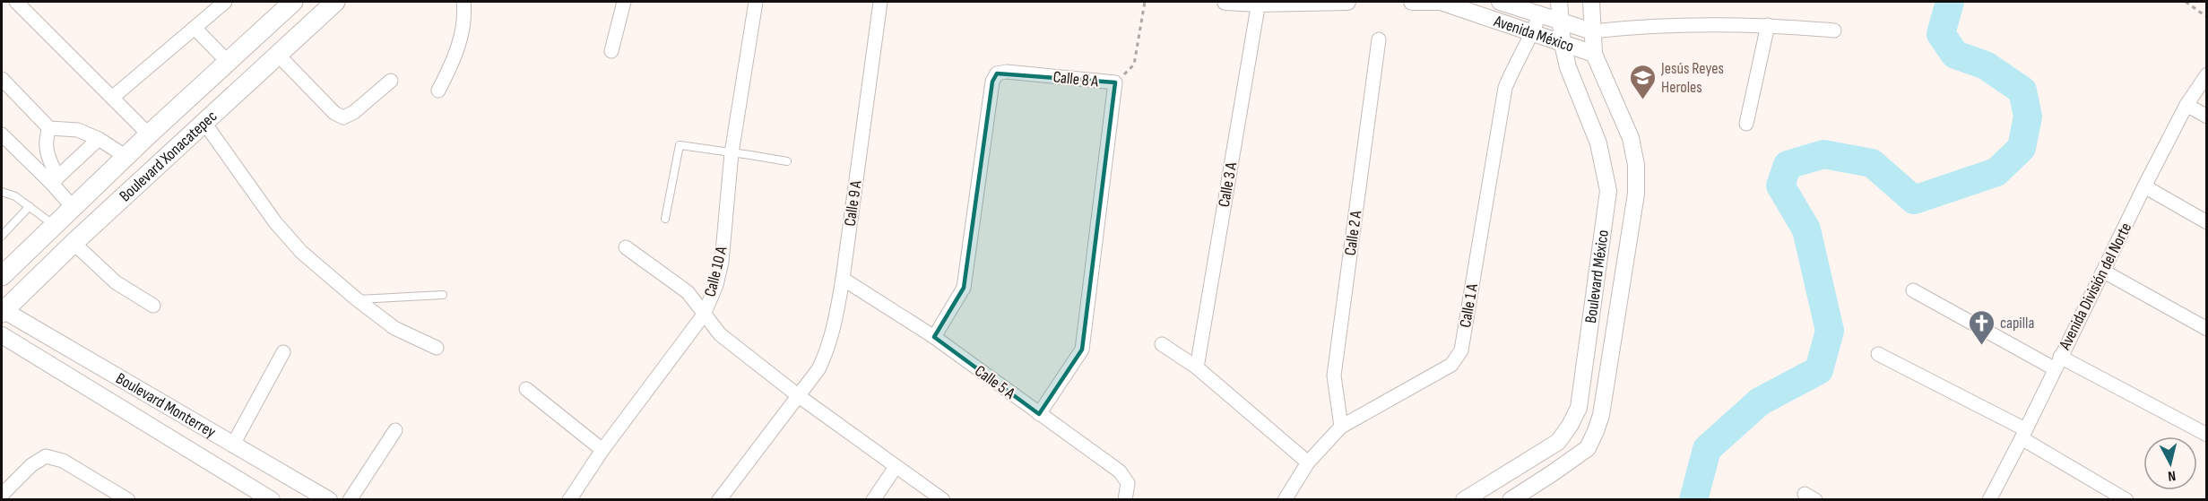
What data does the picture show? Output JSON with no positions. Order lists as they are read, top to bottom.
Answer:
{
  "streets": {
    "main road": ["Boulevard Xonacatepec"],
    "street": [
      "Avenida México",
      "Calle 8 A",
      "Calle 3 A",
      "Calle 9 A",
      "Calle 2 A",
      "Calle 10 A",
      "Boulevard México",
      "Avenida División del Norte",
      "Calle 1 A",
      "Calle 5 A",
      "Boulevard Monterrey"
    ]
  },
  "crossings": [
    ["Avenida México", "Boulevard México"],
    ["Avenida México", "Calle 1 A"],
    ["Calle 8 A", "Calle 5 A"],
    ["Boulevard Xonacatepec", "Boulevard Monterrey"],
    ["Calle 9 A", "Calle 5 A"],
    ["Calle 2 A", "Calle 1 A"]
  ],
  "places": {
    "school or university": ["Jesús Reyes Heroles"],
    "church": ["capilla"]
  },
  "north": "bottom"
}
